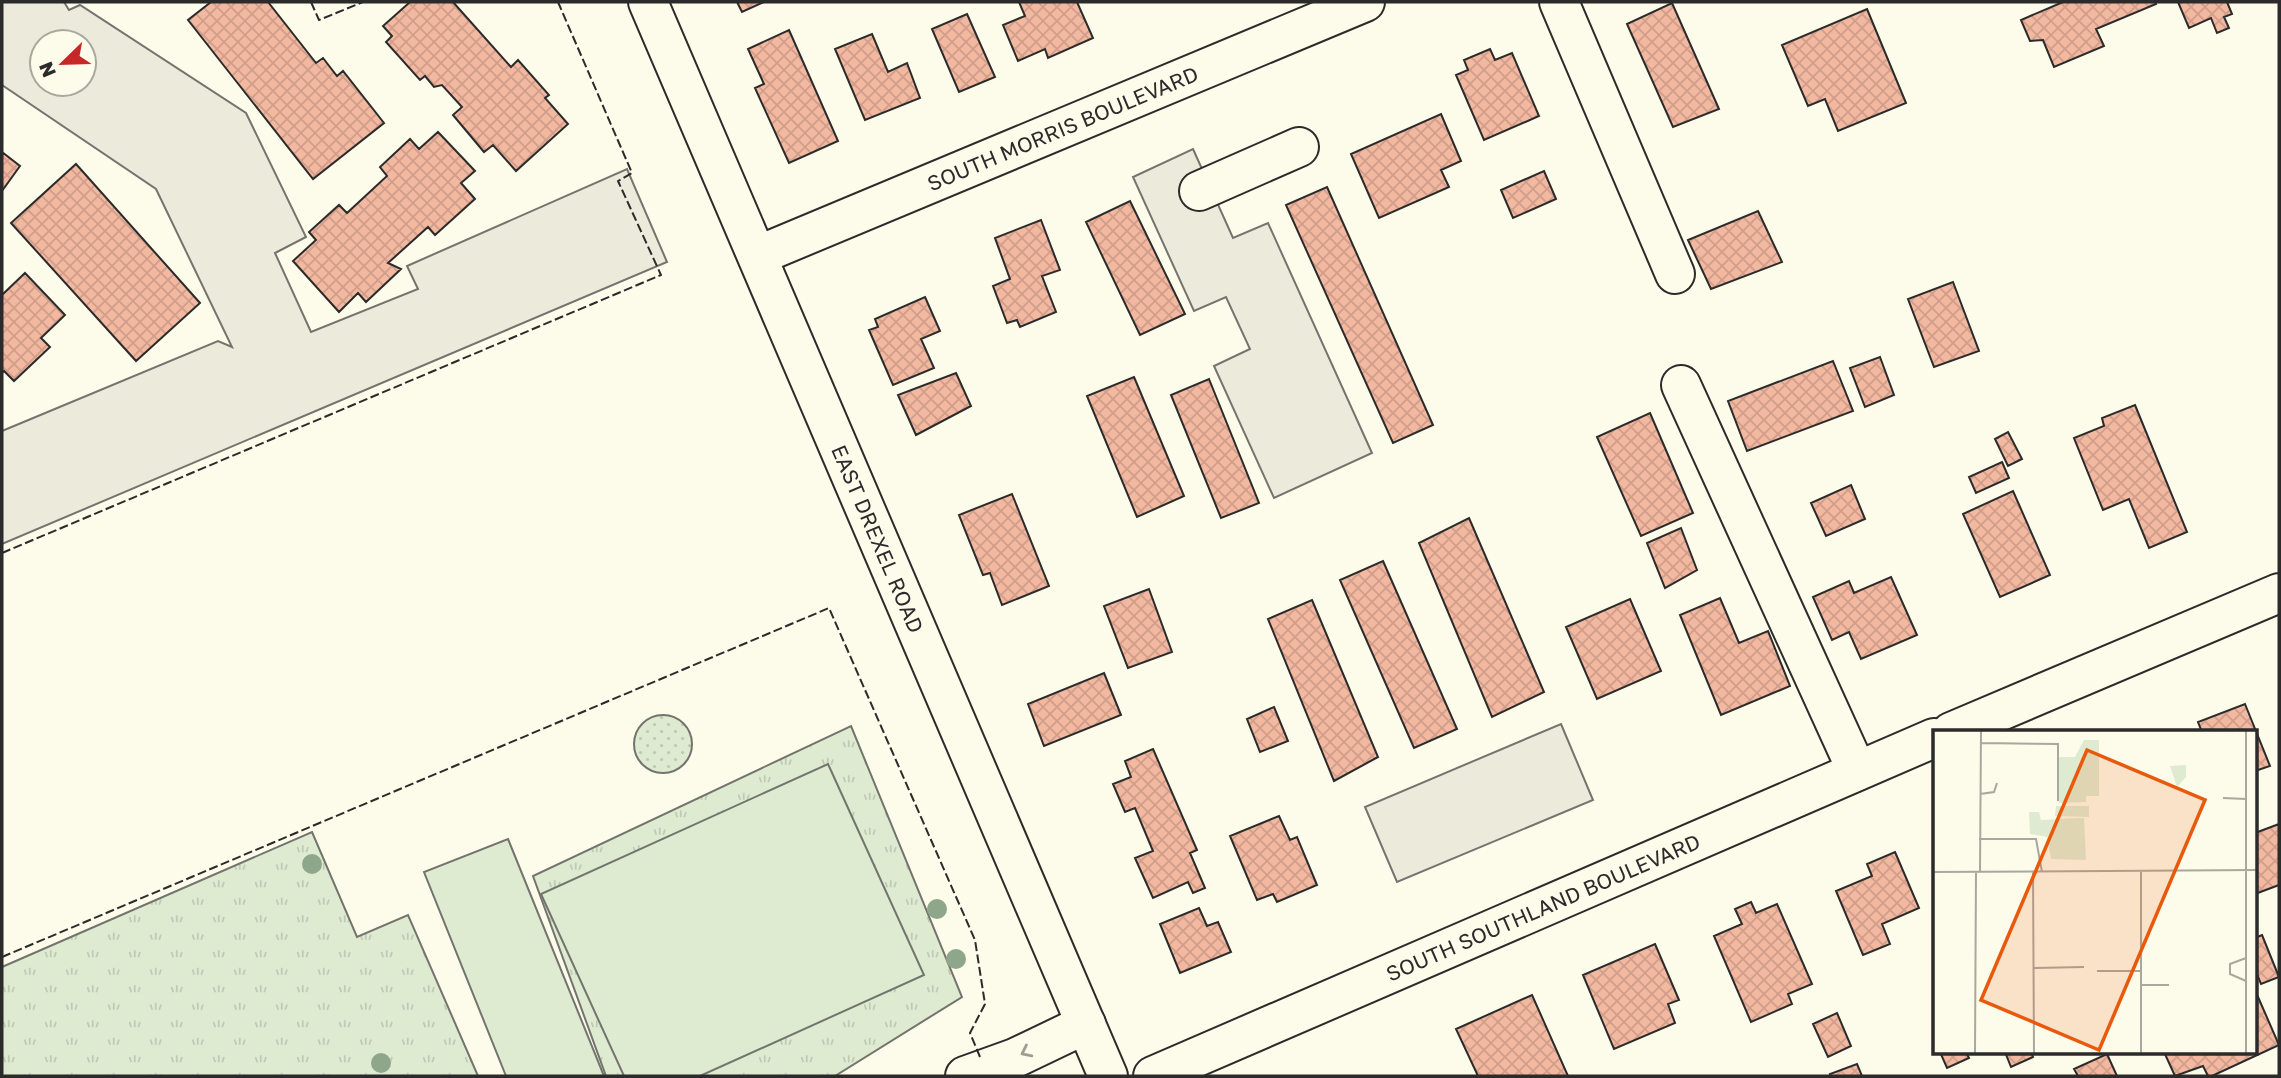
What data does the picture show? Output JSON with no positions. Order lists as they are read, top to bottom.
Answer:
{
  "streets": {
    "street": ["SOUTH MORRIS BOULEVARD", "EAST DREXEL ROAD", "SOUTH SOUTHLAND BOULEVARD"]
  },
  "crossings": [
    ["SOUTH MORRIS BOULEVARD", "EAST DREXEL ROAD"]
  ],
  "north": "bottom left"
}
